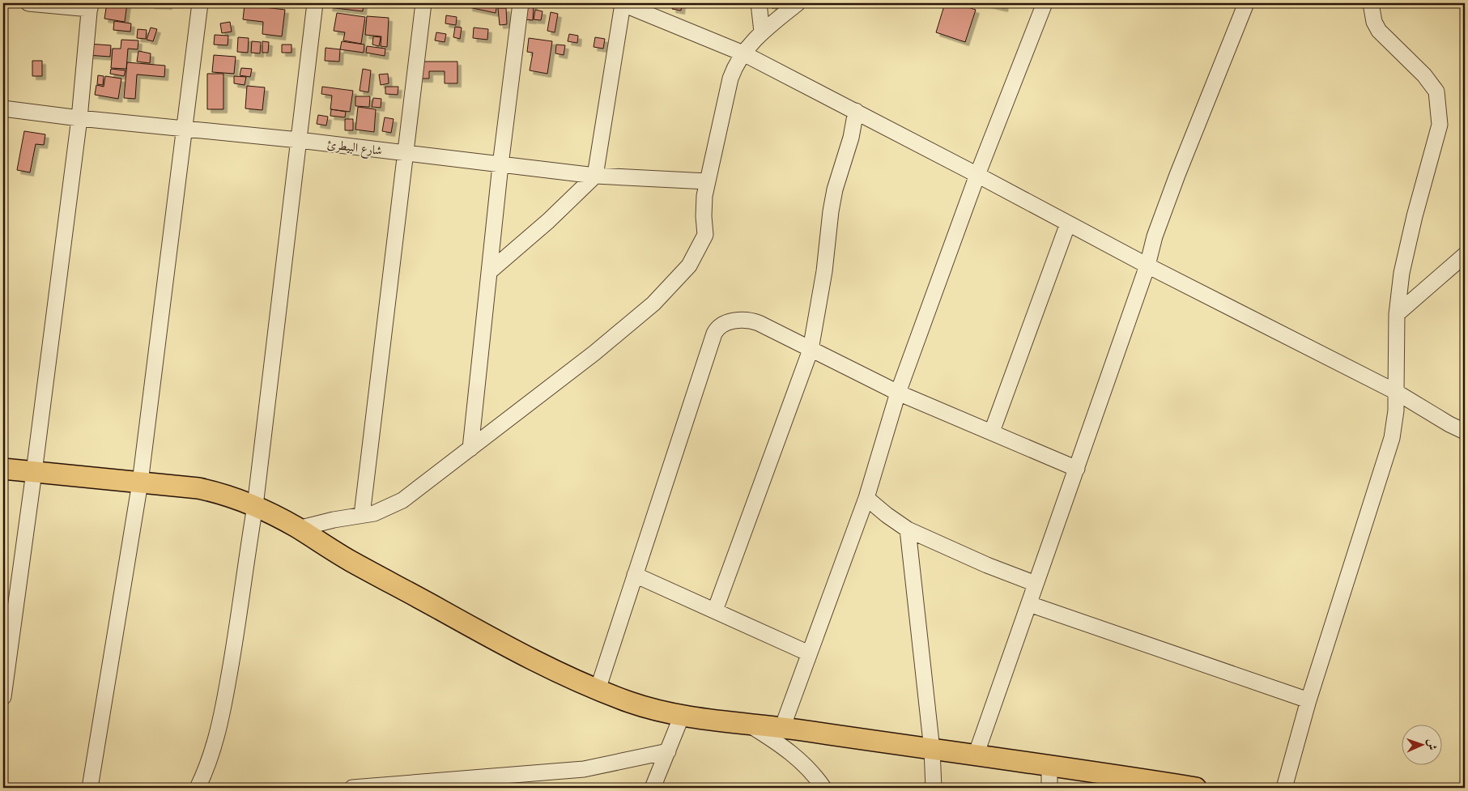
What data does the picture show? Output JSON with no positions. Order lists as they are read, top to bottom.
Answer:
{
  "streets": {
    "street": ["شارع البيطرئ"]
  },
  "north": "right"
}
